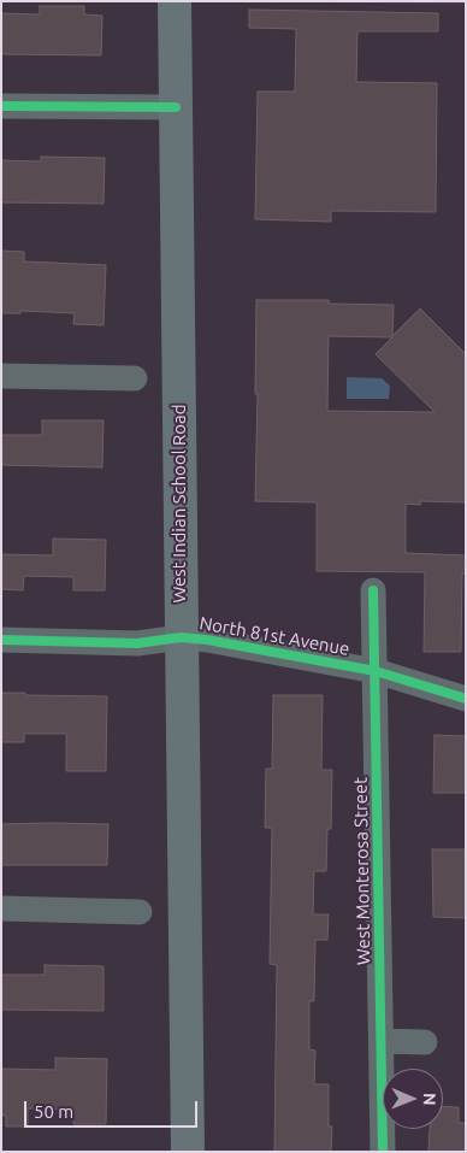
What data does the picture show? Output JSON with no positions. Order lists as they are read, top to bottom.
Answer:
{
  "streets": {
    "main road": ["West Indian School Road"],
    "street": ["North 81st Avenue", "West Monterosa Street"]
  },
  "crossings": [
    ["West Indian School Road", "North 81st Avenue"],
    ["North 81st Avenue", "West Monterosa Street"]
  ],
  "scale_bar": "50 m",
  "north": "right"
}
